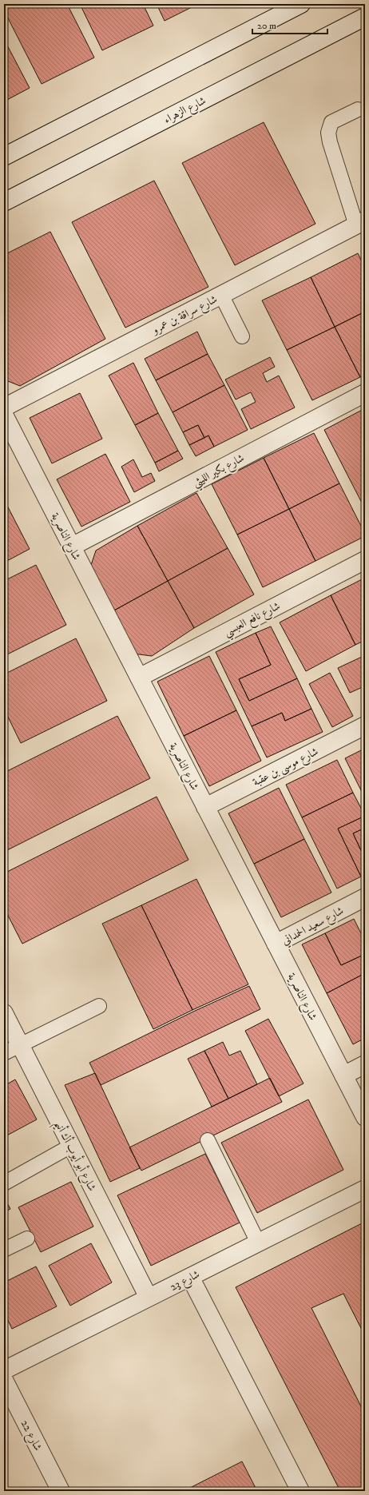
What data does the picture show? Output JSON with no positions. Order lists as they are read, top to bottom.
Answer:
{
  "streets": {
    "street": [
      "شارع الزهراء",
      "شارع سراقة بن عمرو",
      "شارع بكير الليثي",
      "شارع الناصرية",
      "شارع نافع العبسي",
      "شارع موسى بن عقبة",
      "شارع سعيد الحمداني",
      "شارع أبو أيوب أك أنيم",
      "شارع 23",
      "شارع 22"
    ]
  },
  "crossings": [
    ["شارع بكير الليثي", "شارع الناصرية"],
    ["شارع الناصرية", "شارع نافع العبسي"],
    ["شارع الناصرية", "شارع موسى بن عقبة"],
    ["شارع الناصرية", "شارع سعيد الحمداني"],
    ["شارع أبو أيوب أك أنيم", "شارع 23"]
  ],
  "scale_bar": "20 m"
}
